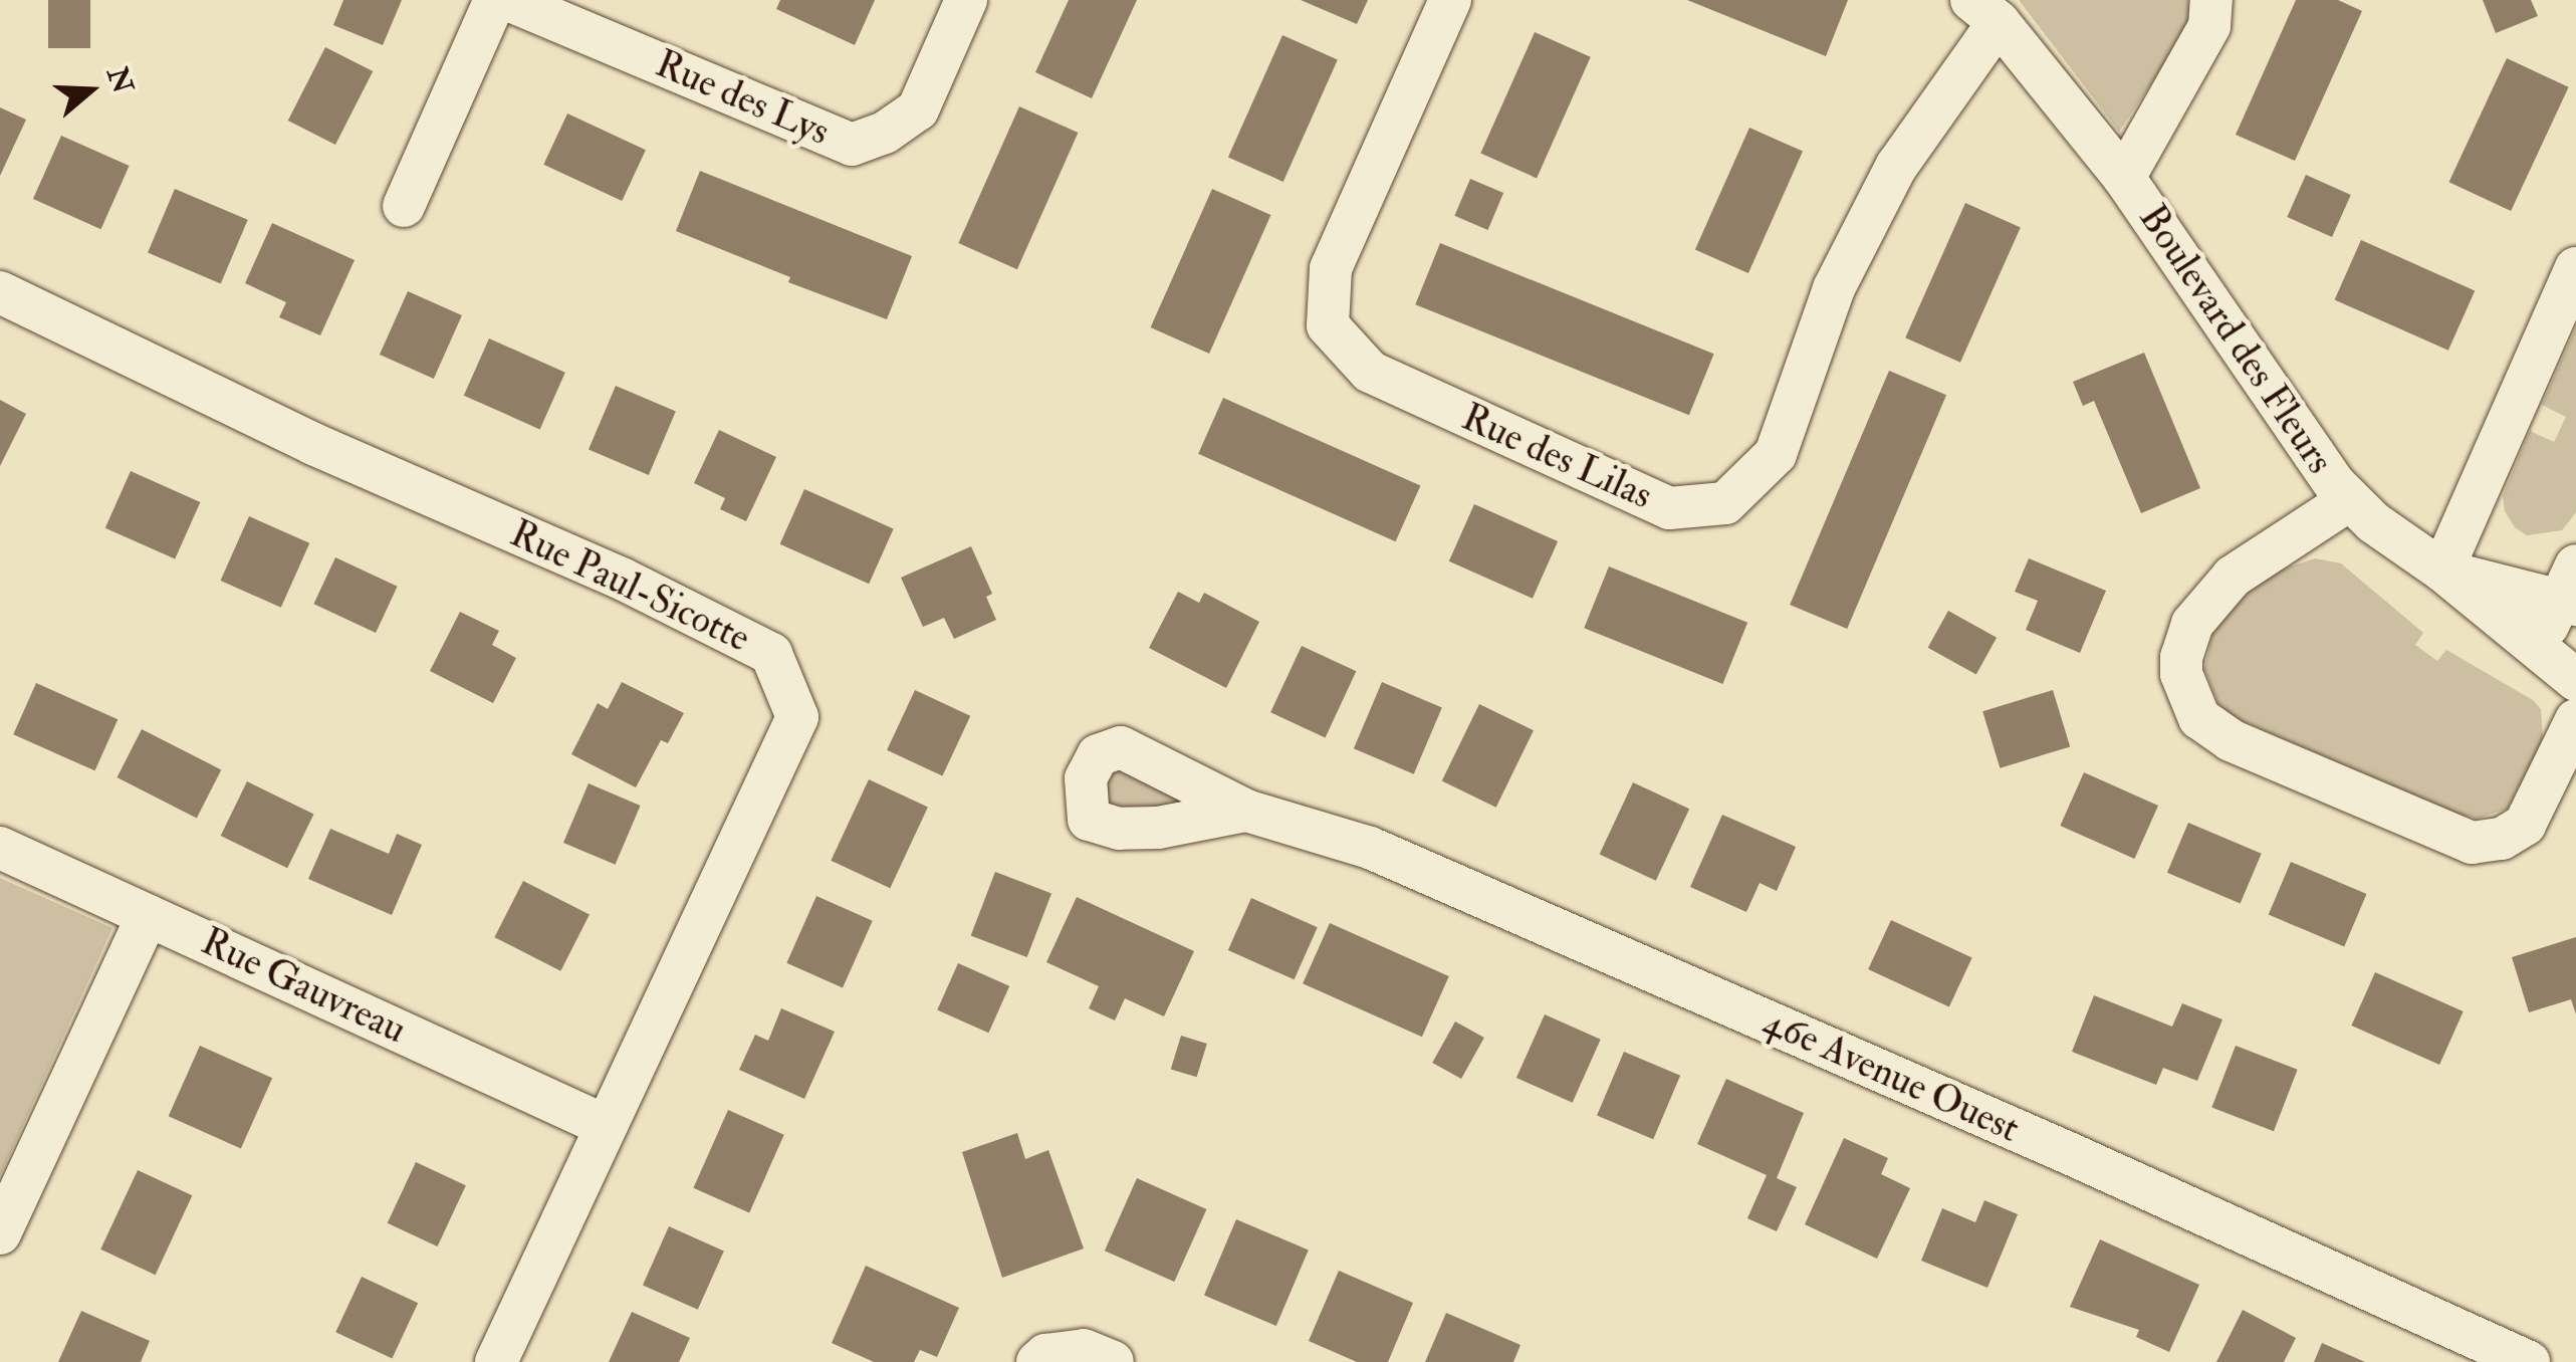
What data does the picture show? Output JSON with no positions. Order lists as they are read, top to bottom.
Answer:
{
  "streets": {
    "street": [
      "Rue des Lys",
      "Boulevard des Fleurs",
      "Rue des Lilas",
      "Rue Paul-Sicotte",
      "Rue Gauvreau",
      "46e Avenue Ouest"
    ]
  },
  "crossings": [
    ["Boulevard des Fleurs", "Rue des Lilas"],
    ["Rue Paul-Sicotte", "Rue Gauvreau"]
  ],
  "north": "right"
}
